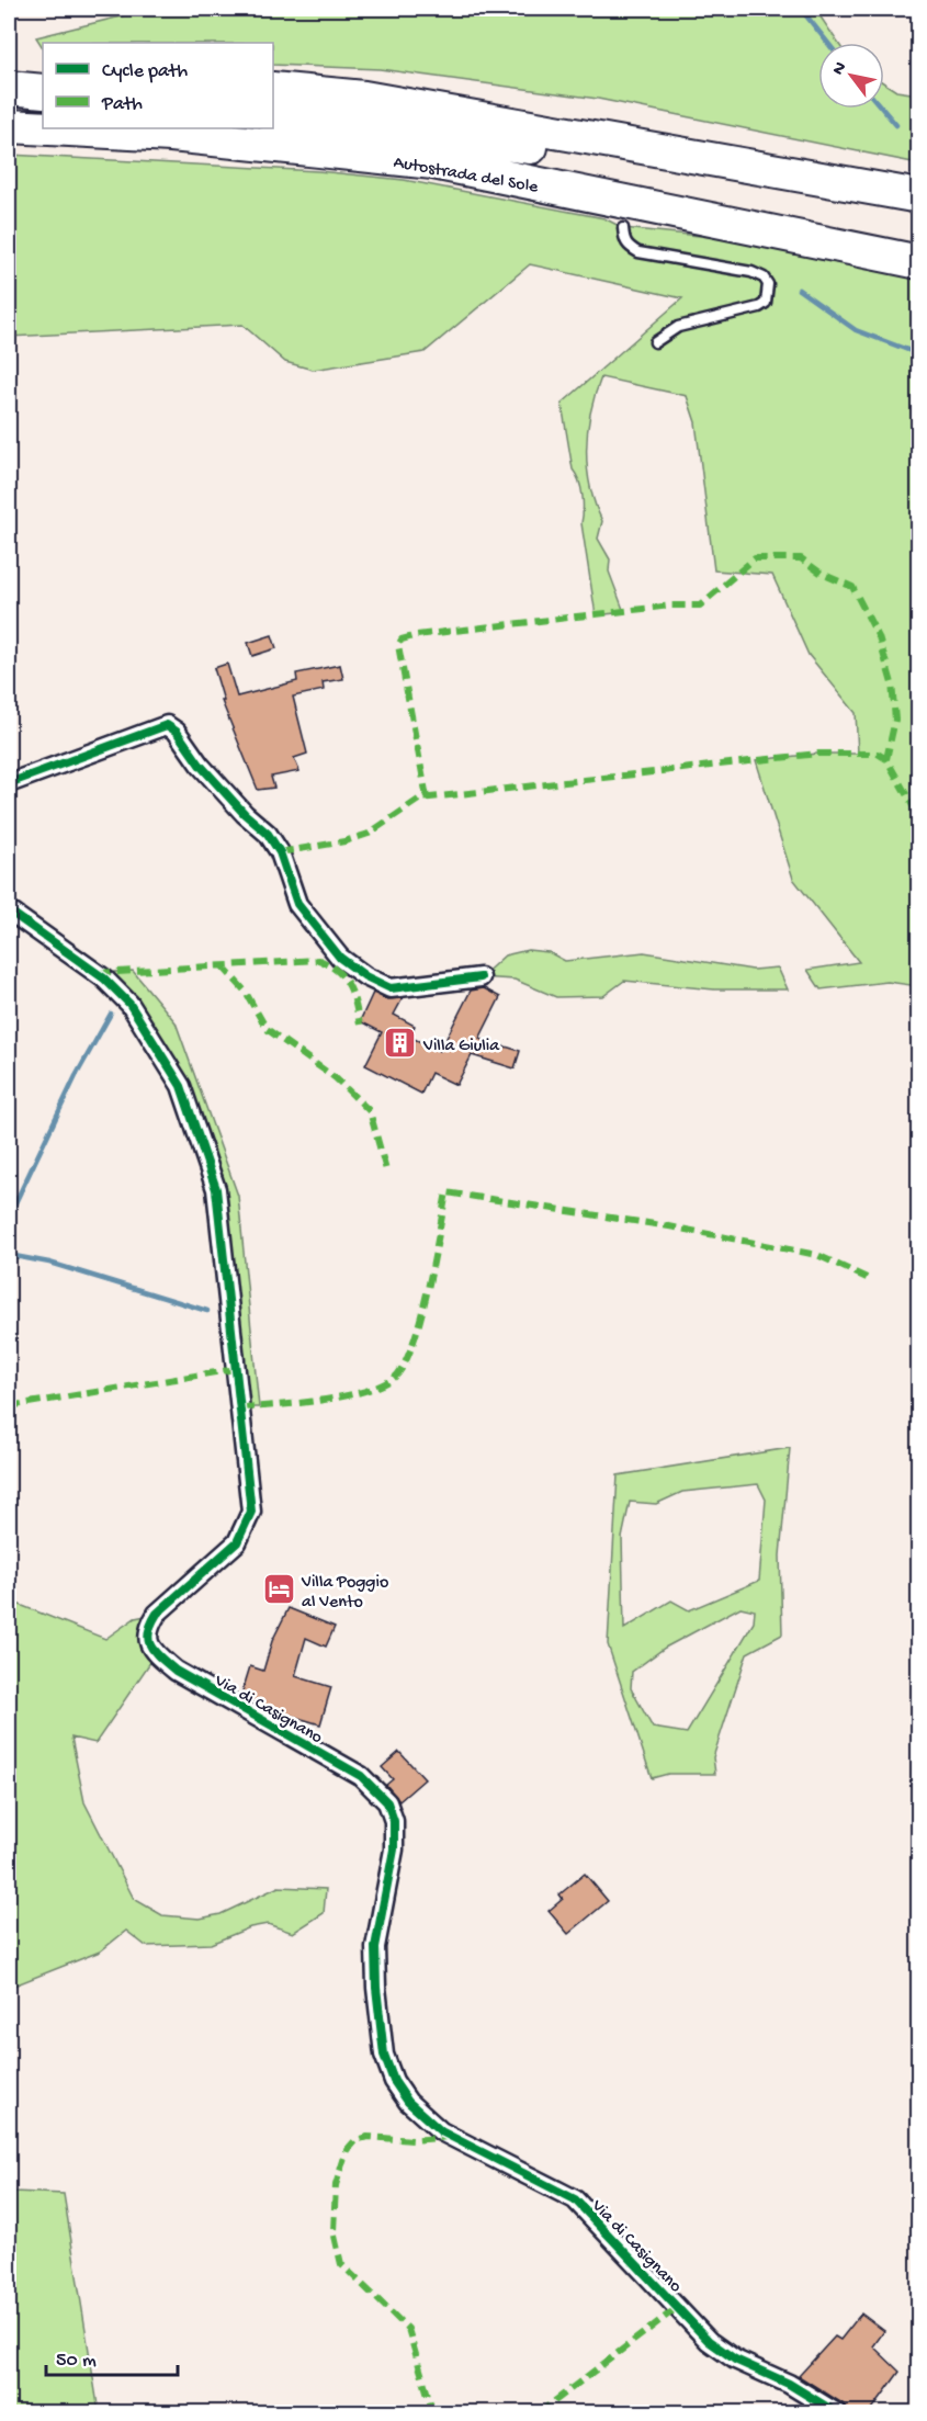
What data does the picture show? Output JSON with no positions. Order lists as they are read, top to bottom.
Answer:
{
  "streets": {
    "highway": ["Autostrada del Sole"],
    "street": ["Via di Casignano"]
  },
  "places": {
    "building": ["Villa Giulia"],
    "hotel": ["Villa Poggio al Vento"]
  },
  "legend": ["Cycle path", "Path"],
  "scale_bar": "50 m",
  "north": "top left"
}
